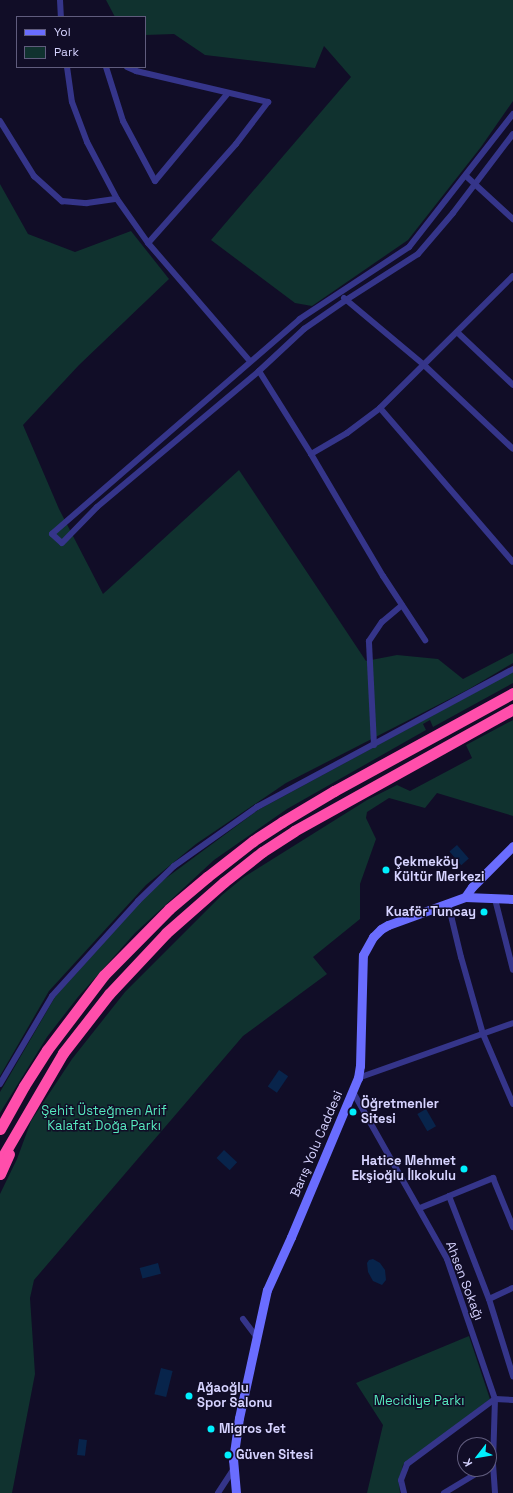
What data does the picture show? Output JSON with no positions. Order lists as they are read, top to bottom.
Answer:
{
  "streets": {
    "main road": ["Barış Yolu Caddesi"],
    "street": ["Ahsen Sokağı"]
  },
  "crossings": [
    ["Barış Yolu Caddesi", "Ahsen Sokağı"]
  ],
  "parks": ["Şehit Üsteğmen Arif Kalafat Doğa Parkı", "Mecidiye Parkı"],
  "places": [
    "Çekmeköy Kültür Merkezi",
    "Kuaför Tuncay",
    "Öğretmenler Sitesi",
    "Hatice Mehmet Ekşioğlu İlkokulu",
    "Ağaoğlu Spor Salonu",
    "Migros Jet",
    "Güven Sitesi"
  ],
  "legend": ["Yol", "Park"],
  "north": "bottom left"
}
